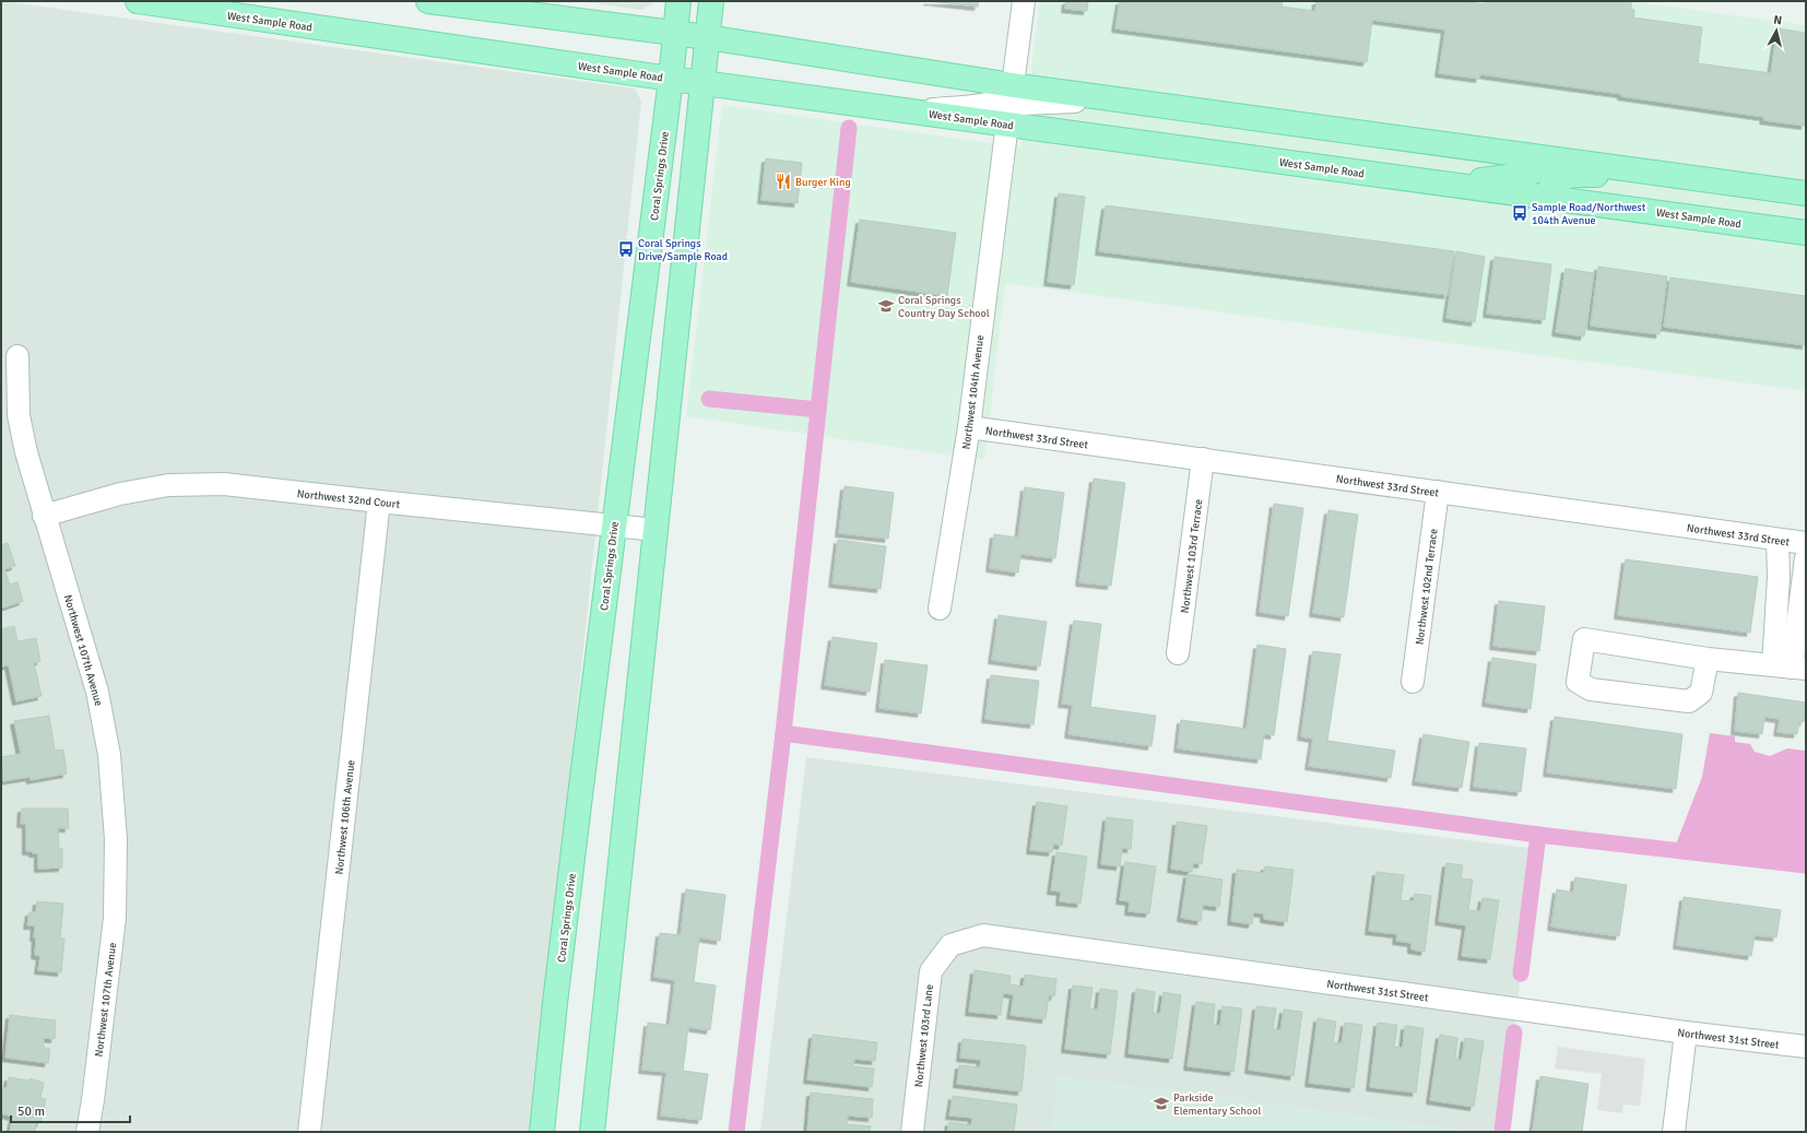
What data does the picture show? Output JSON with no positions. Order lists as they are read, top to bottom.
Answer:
{
  "streets": {
    "main road": ["West Sample Road", "Coral Springs Drive"],
    "street": [
      "Northwest 104th Avenue",
      "Northwest 33rd Street",
      "Northwest 32nd Court",
      "Northwest 103rd Terrace",
      "Northwest 102nd Terrace",
      "Northwest 107th Avenue",
      "Northwest 106th Avenue",
      "Northwest 31st Street",
      "Northwest 103rd Lane"
    ]
  },
  "crossings": [
    ["West Sample Road", "Coral Springs Drive"],
    ["West Sample Road", "Northwest 104th Avenue"],
    ["Coral Springs Drive", "Northwest 32nd Court"],
    ["Northwest 104th Avenue", "Northwest 33rd Street"],
    ["Northwest 33rd Street", "Northwest 103rd Terrace"],
    ["Northwest 33rd Street", "Northwest 102nd Terrace"],
    ["Northwest 32nd Court", "Northwest 107th Avenue"],
    ["Northwest 32nd Court", "Northwest 106th Avenue"],
    ["Northwest 31st Street", "Northwest 103rd Lane"]
  ],
  "places": {
    "restaurant": ["Burger King"],
    "bus stop": ["Sample Road/Northwest 104th Avenue", "Coral Springs Drive/Sample Road"],
    "school or university": ["Coral Springs Country Day School", "Parkside Elementary School"]
  },
  "scale_bar": "50 m",
  "north": "top"
}
